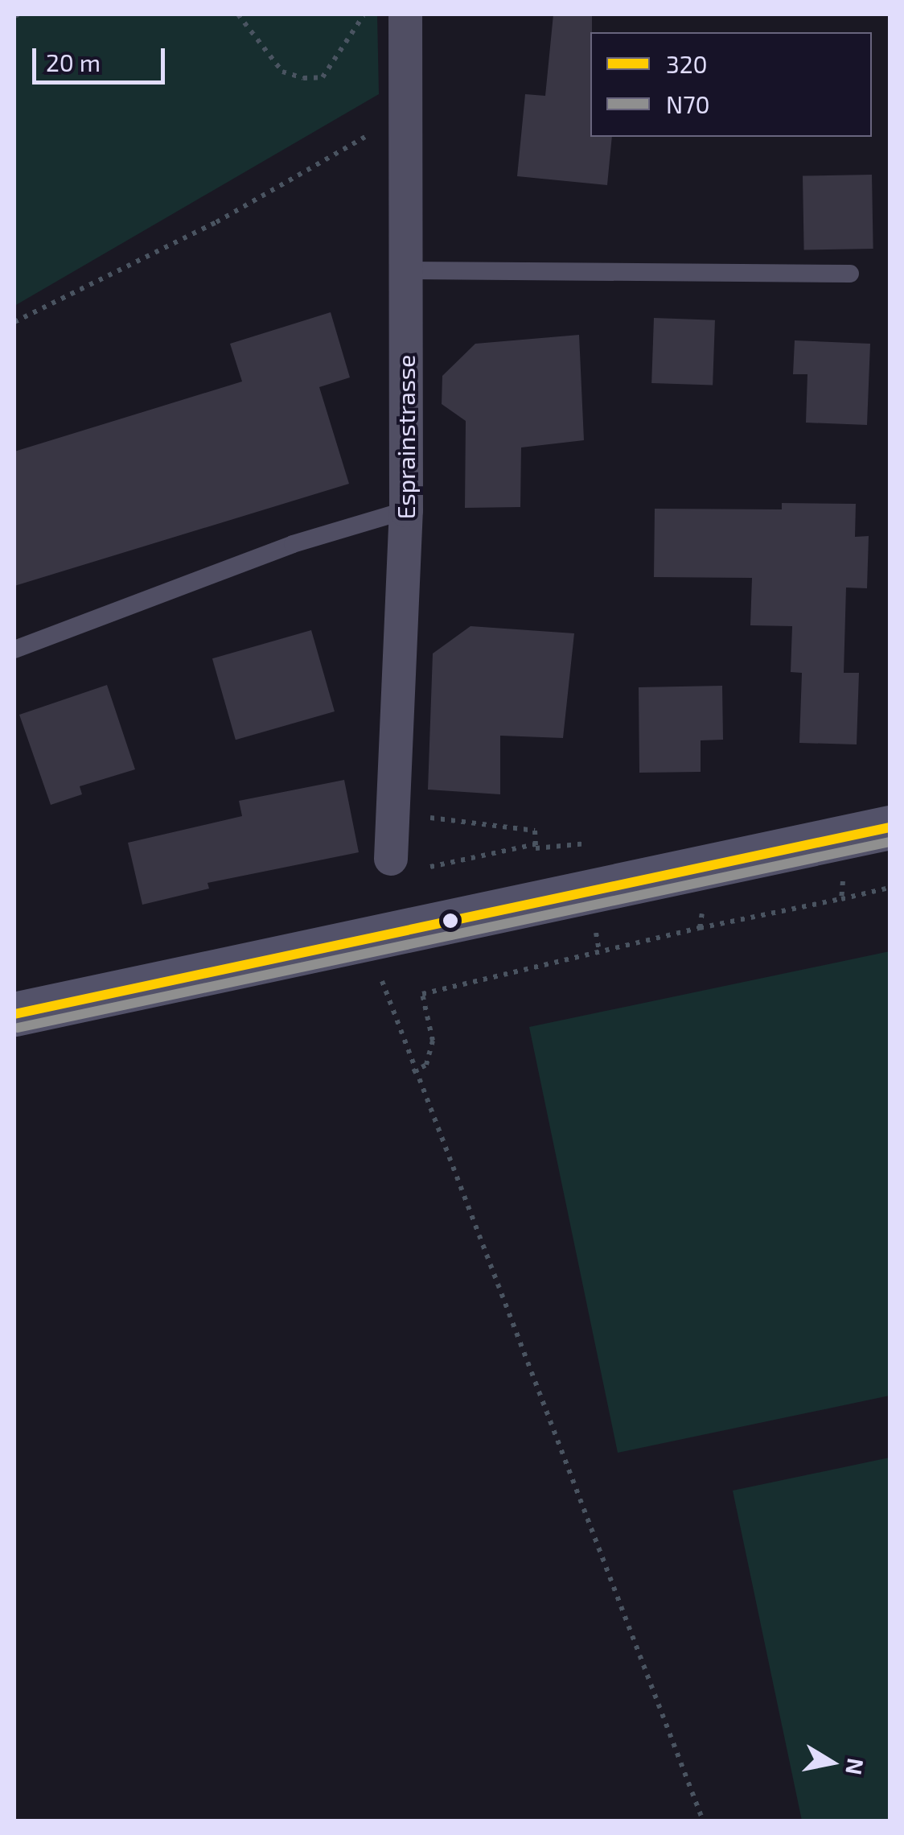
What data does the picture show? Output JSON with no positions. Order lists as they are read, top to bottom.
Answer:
{
  "streets": {
    "street": ["Esprainstrasse"]
  },
  "lines": ["transit line 320", "transit line N70"],
  "legend": ["320", "N70"],
  "scale_bar": "20 m",
  "north": "right"
}
